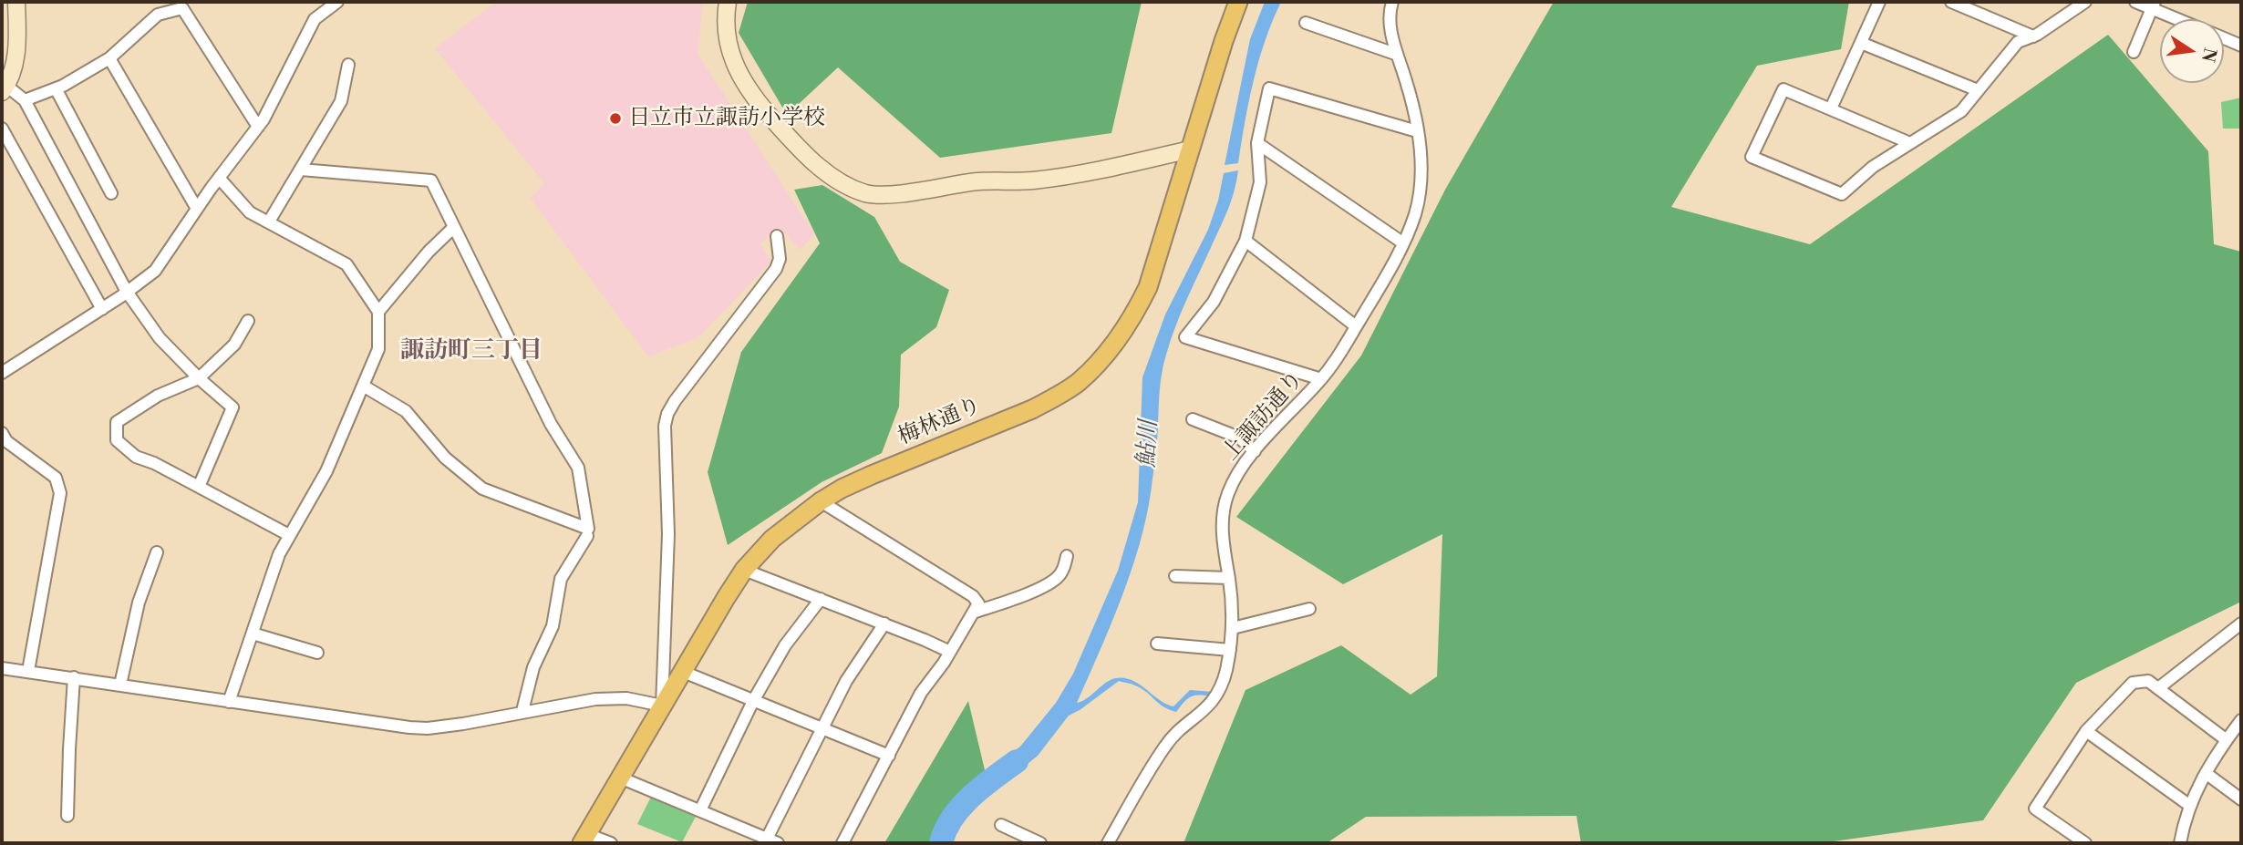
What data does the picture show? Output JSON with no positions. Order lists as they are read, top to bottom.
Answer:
{
  "streets": {
    "main road": ["梅林通り"],
    "street": ["上諏訪通り"]
  },
  "districts": ["諏訪町三丁目"],
  "water": ["鮎川"],
  "places": ["日立市立諏訪小学校"],
  "north": "right"
}
